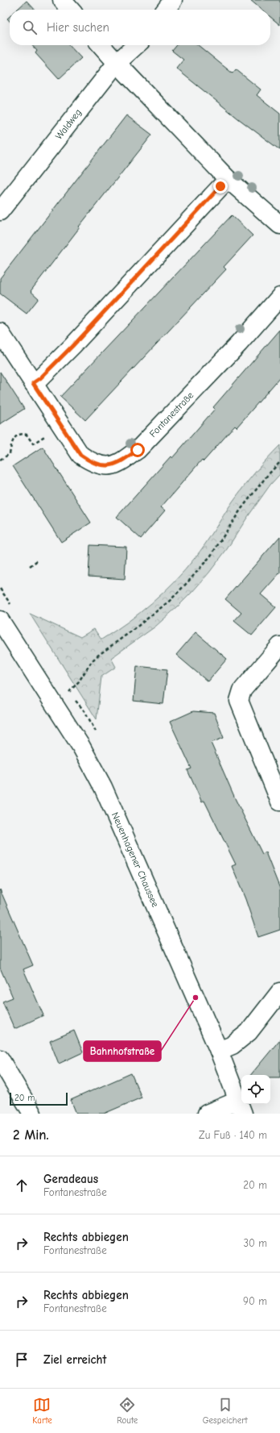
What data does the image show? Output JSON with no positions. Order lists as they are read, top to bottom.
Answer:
{
  "streets": {
    "street": ["Waldweg", "Fontanestraße", "Neuenhagener Chaussee"]
  },
  "places": ["Bahnhofstraße"],
  "scale_bar": "20 m",
  "page": {
    "search": "Hier suchen",
    "scale": "20 m",
    "heading": ["2 Min.", "Zu Fuß · 140 m"],
    "list": [
      ["Geradeaus", "Fontanestraße", "20 m"],
      ["Rechts abbiegen", "Fontanestraße", "30 m"],
      ["Rechts abbiegen", "Fontanestraße", "90 m"],
      "Ziel erreicht"
    ],
    "nav": ["Karte", "Route", "Gespeichert"]
  }
}
